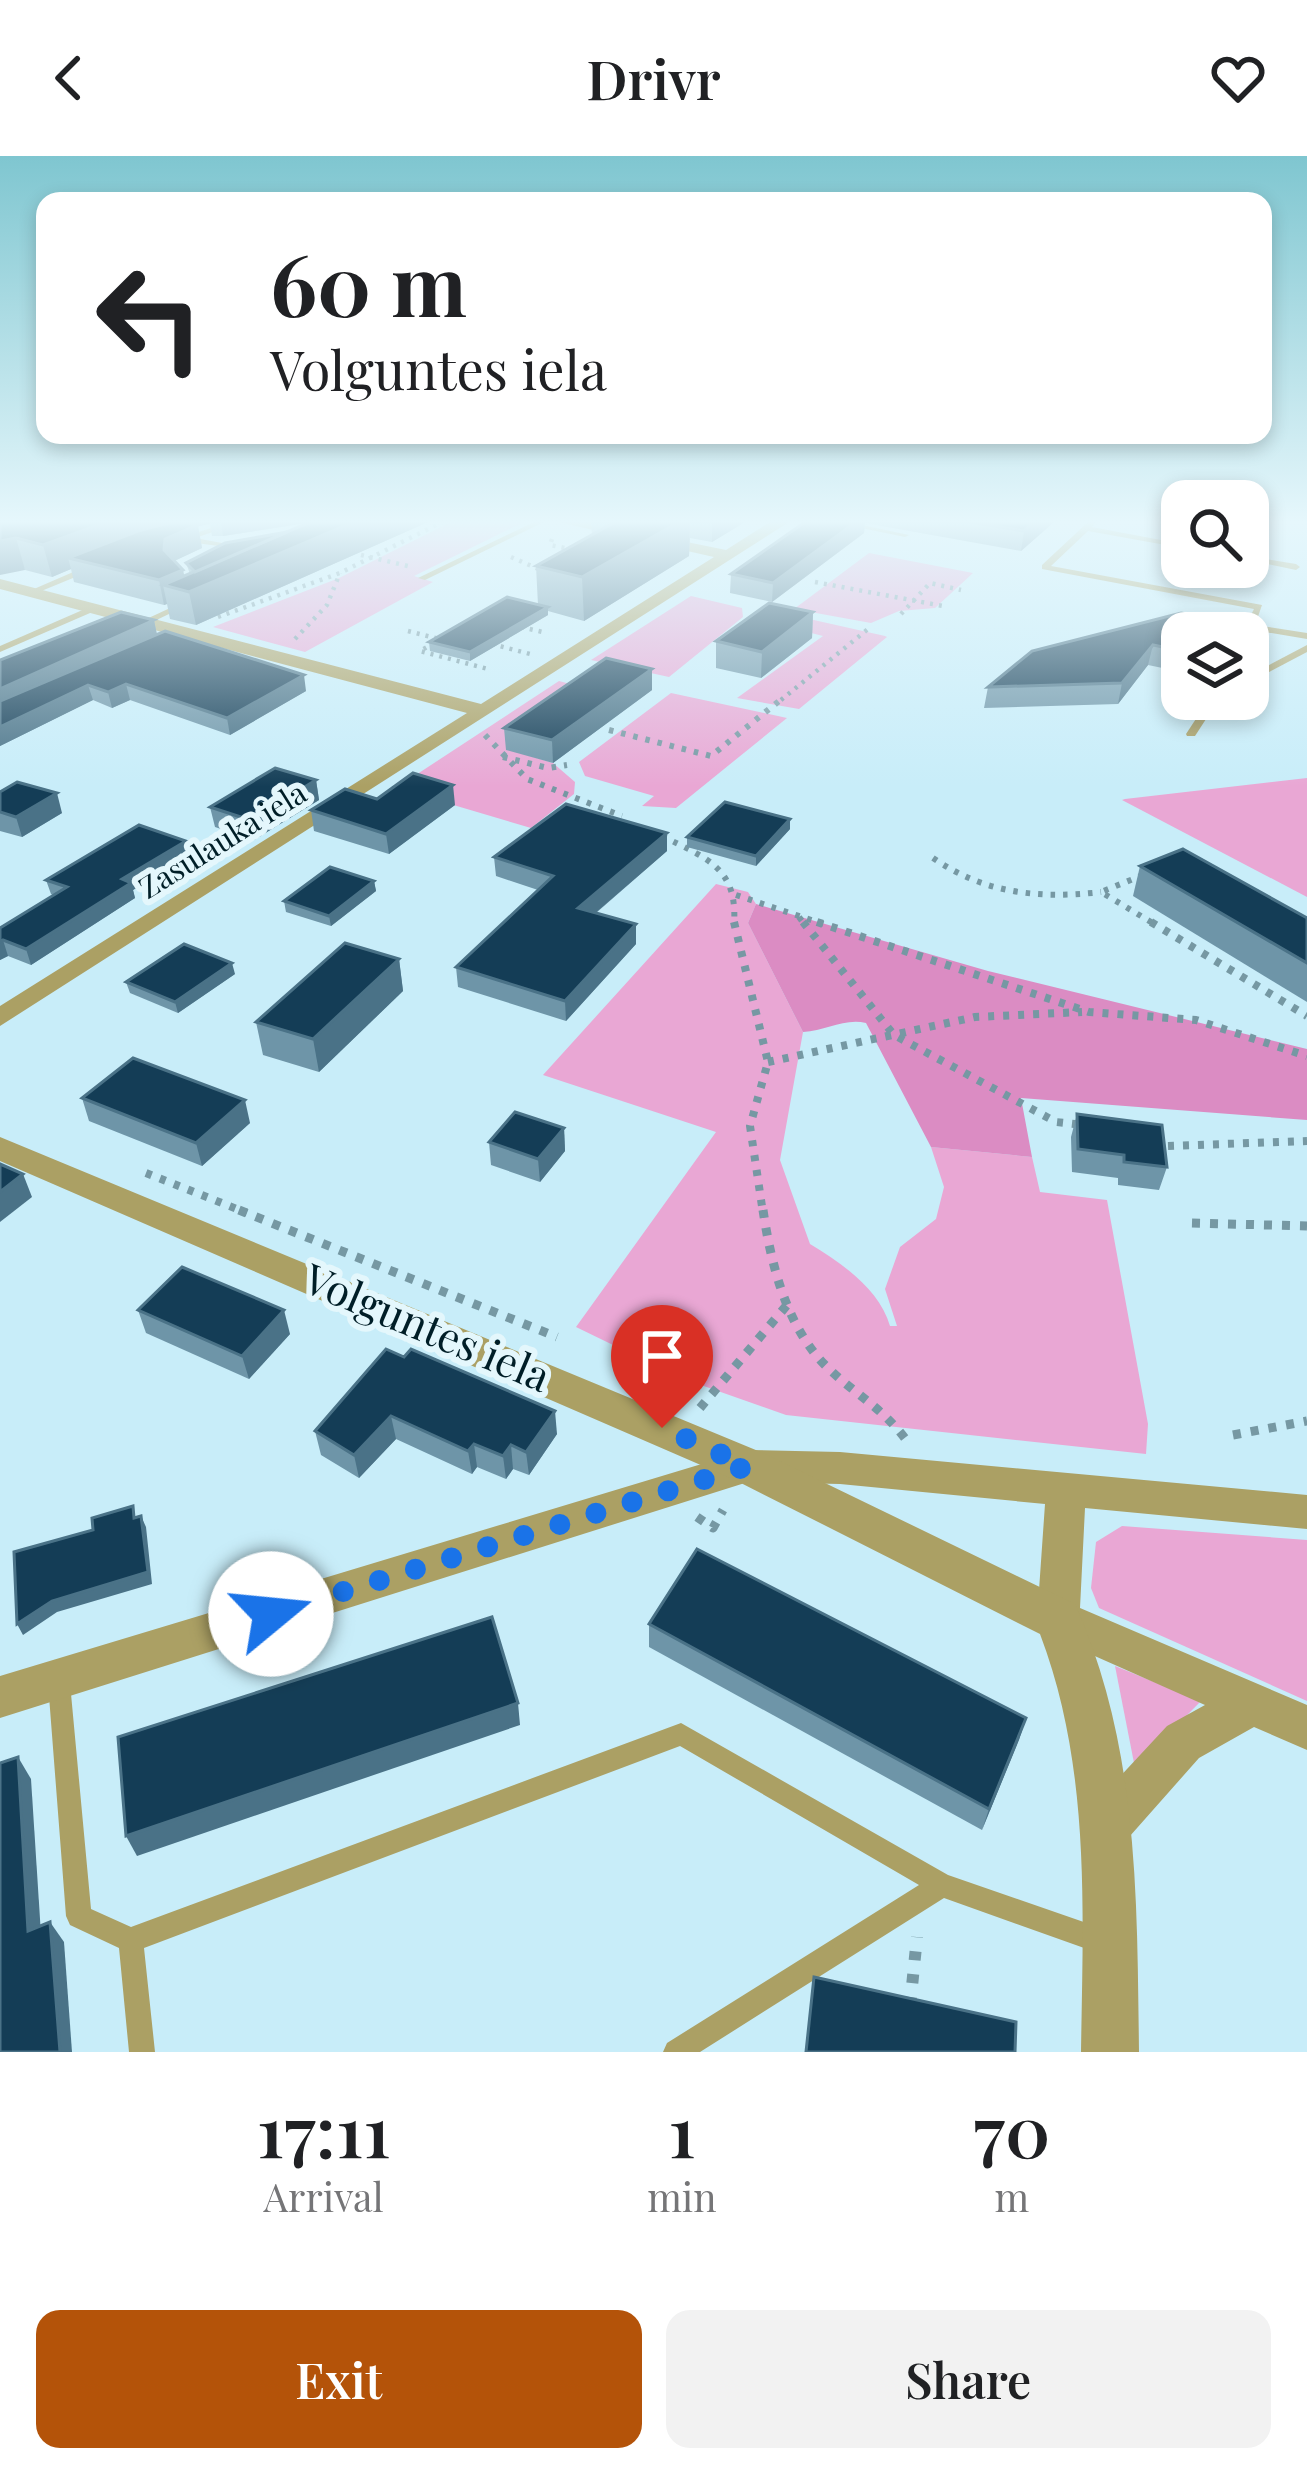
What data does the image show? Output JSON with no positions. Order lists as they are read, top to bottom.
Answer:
{
  "streets": {
    "street": ["Zasulauka iela", "Volguntes iela"]
  },
  "page": {
    "header": "Drivr",
    "turn": ["60 m", "Volguntes iela"],
    "eta": [
      "17:11",
      "Arrival",
      "1",
      "min",
      "70",
      "m"
    ],
    "buttons": ["Exit", "Share"]
  }
}
